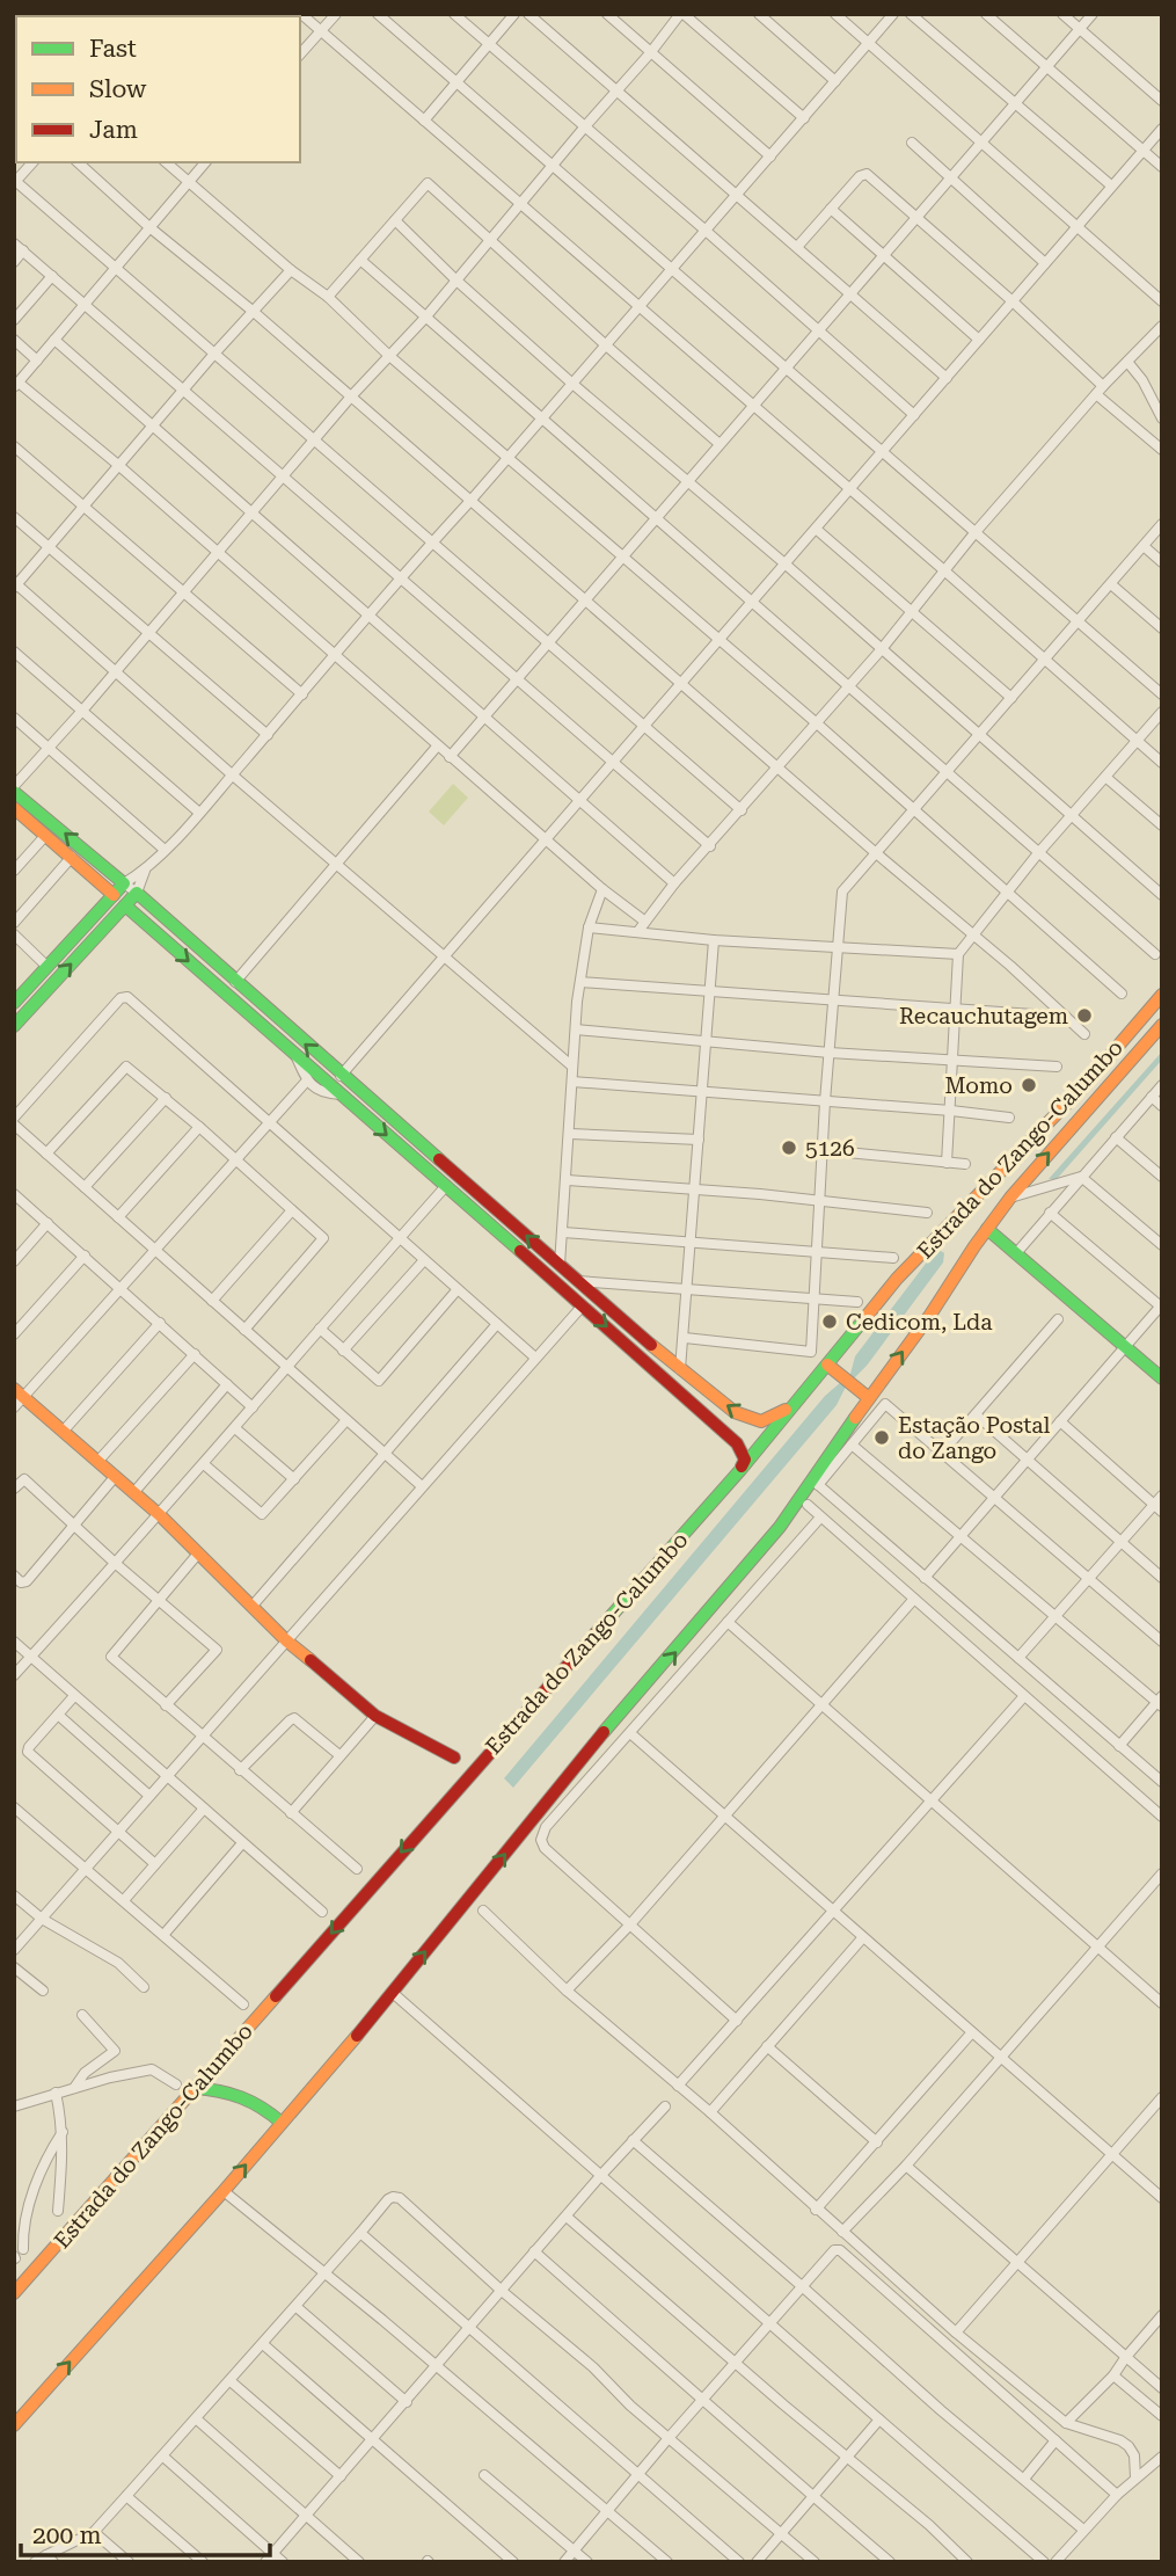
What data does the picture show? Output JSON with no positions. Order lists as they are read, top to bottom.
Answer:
{
  "streets": {
    "main road": ["Estrada do Zango-Calumbo"]
  },
  "places": [
    "Recauchutagem",
    "Momo",
    "5126",
    "Cedicom, Lda",
    "Estação Postal do Zango"
  ],
  "legend": ["Fast", "Slow", "Jam"],
  "scale_bar": "200 m"
}
